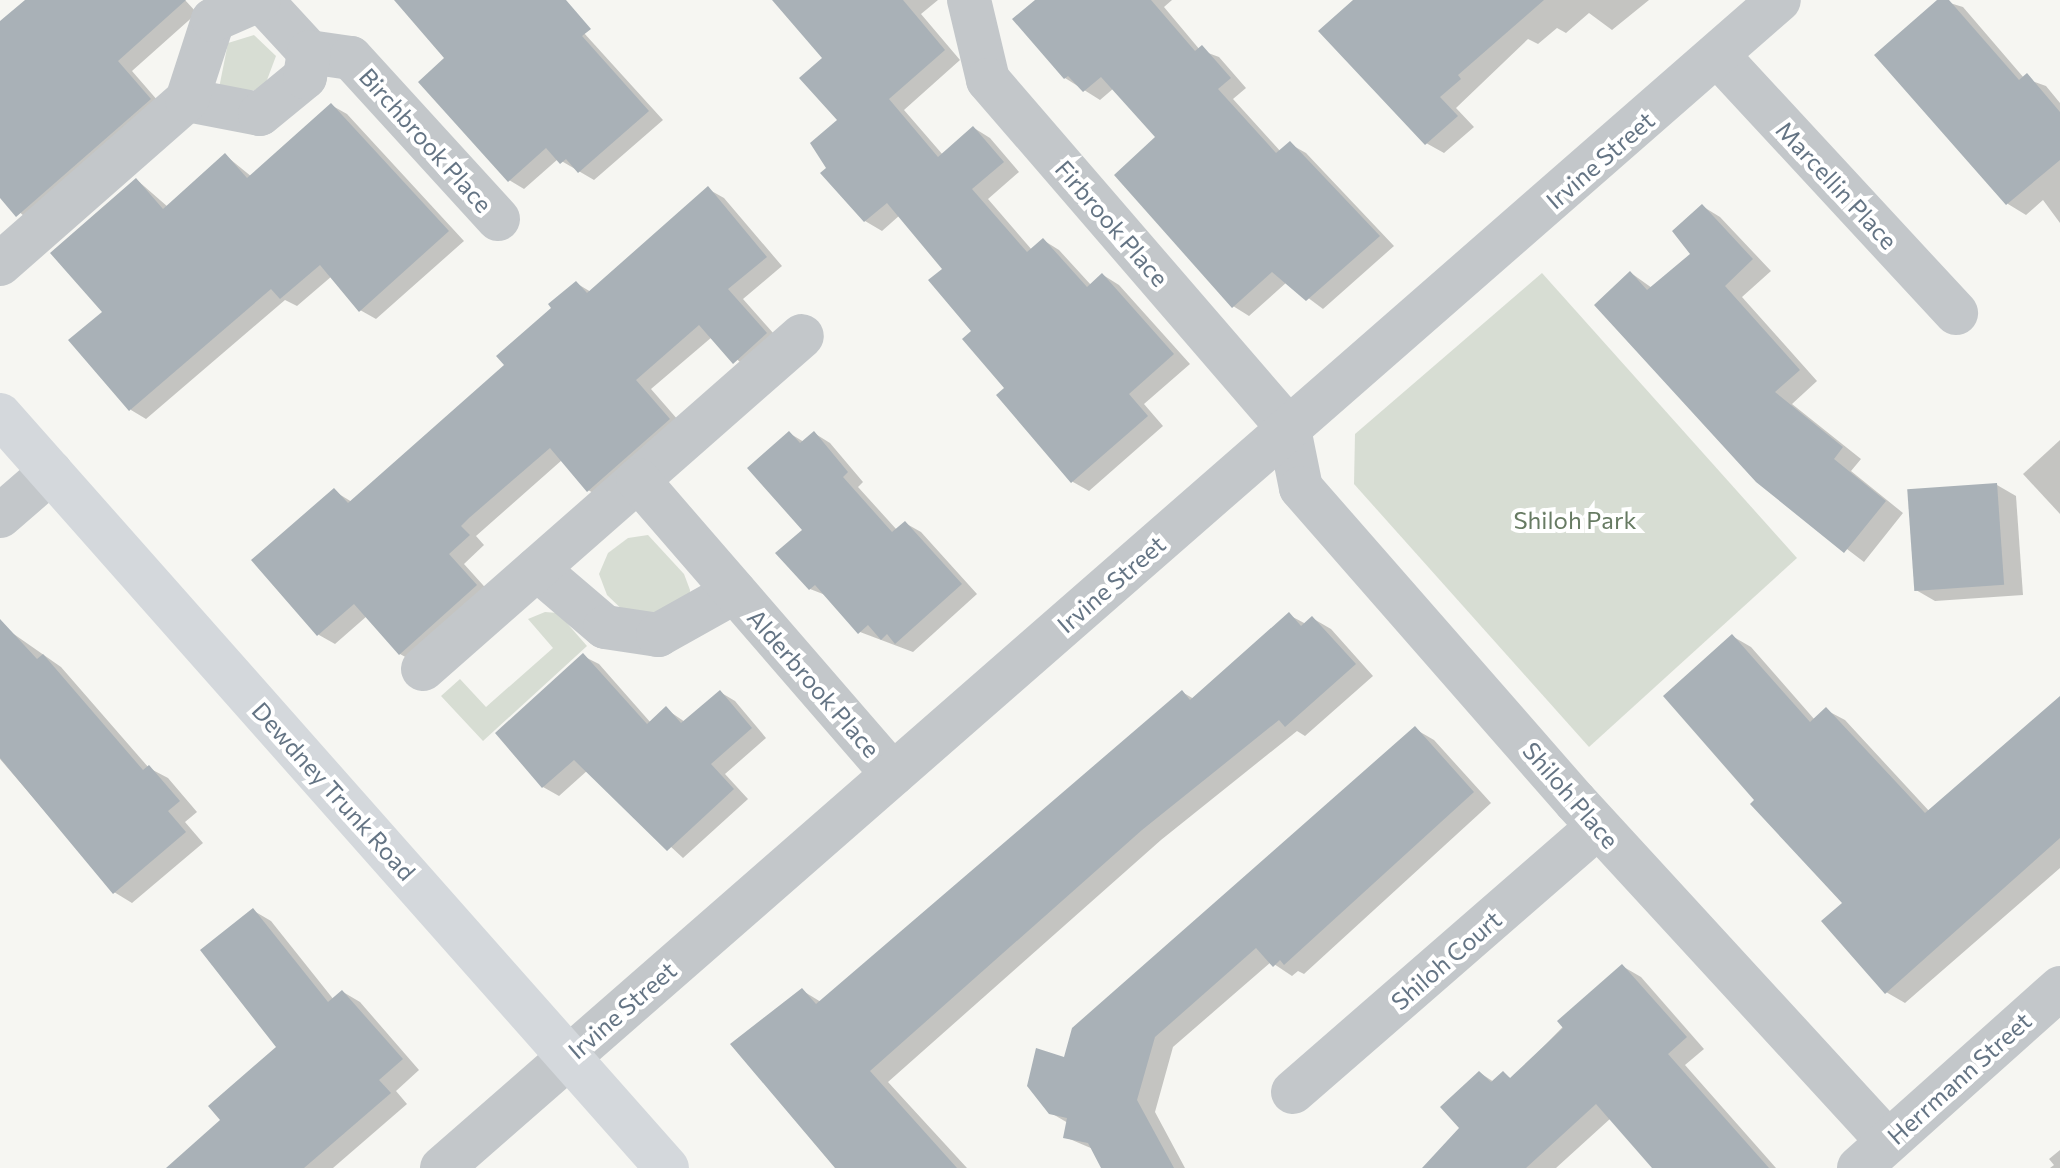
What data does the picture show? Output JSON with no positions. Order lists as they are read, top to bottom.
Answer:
{
  "streets": {
    "main road": ["Dewdney Trunk Road"],
    "street": [
      "Birchbrook Place",
      "Irvine Street",
      "Marcellin Place",
      "Firbrook Place",
      "Alderbrook Place",
      "Shiloh Place",
      "Shiloh Court",
      "Herrmann Street"
    ]
  },
  "crossings": [
    ["Irvine Street", "Marcellin Place"],
    ["Irvine Street", "Firbrook Place"],
    ["Irvine Street", "Alderbrook Place"],
    ["Irvine Street", "Dewdney Trunk Road"],
    ["Irvine Street", "Shiloh Place"],
    ["Firbrook Place", "Shiloh Place"],
    ["Shiloh Place", "Shiloh Court"],
    ["Shiloh Place", "Herrmann Street"]
  ],
  "parks": ["Shiloh Park"]
}
